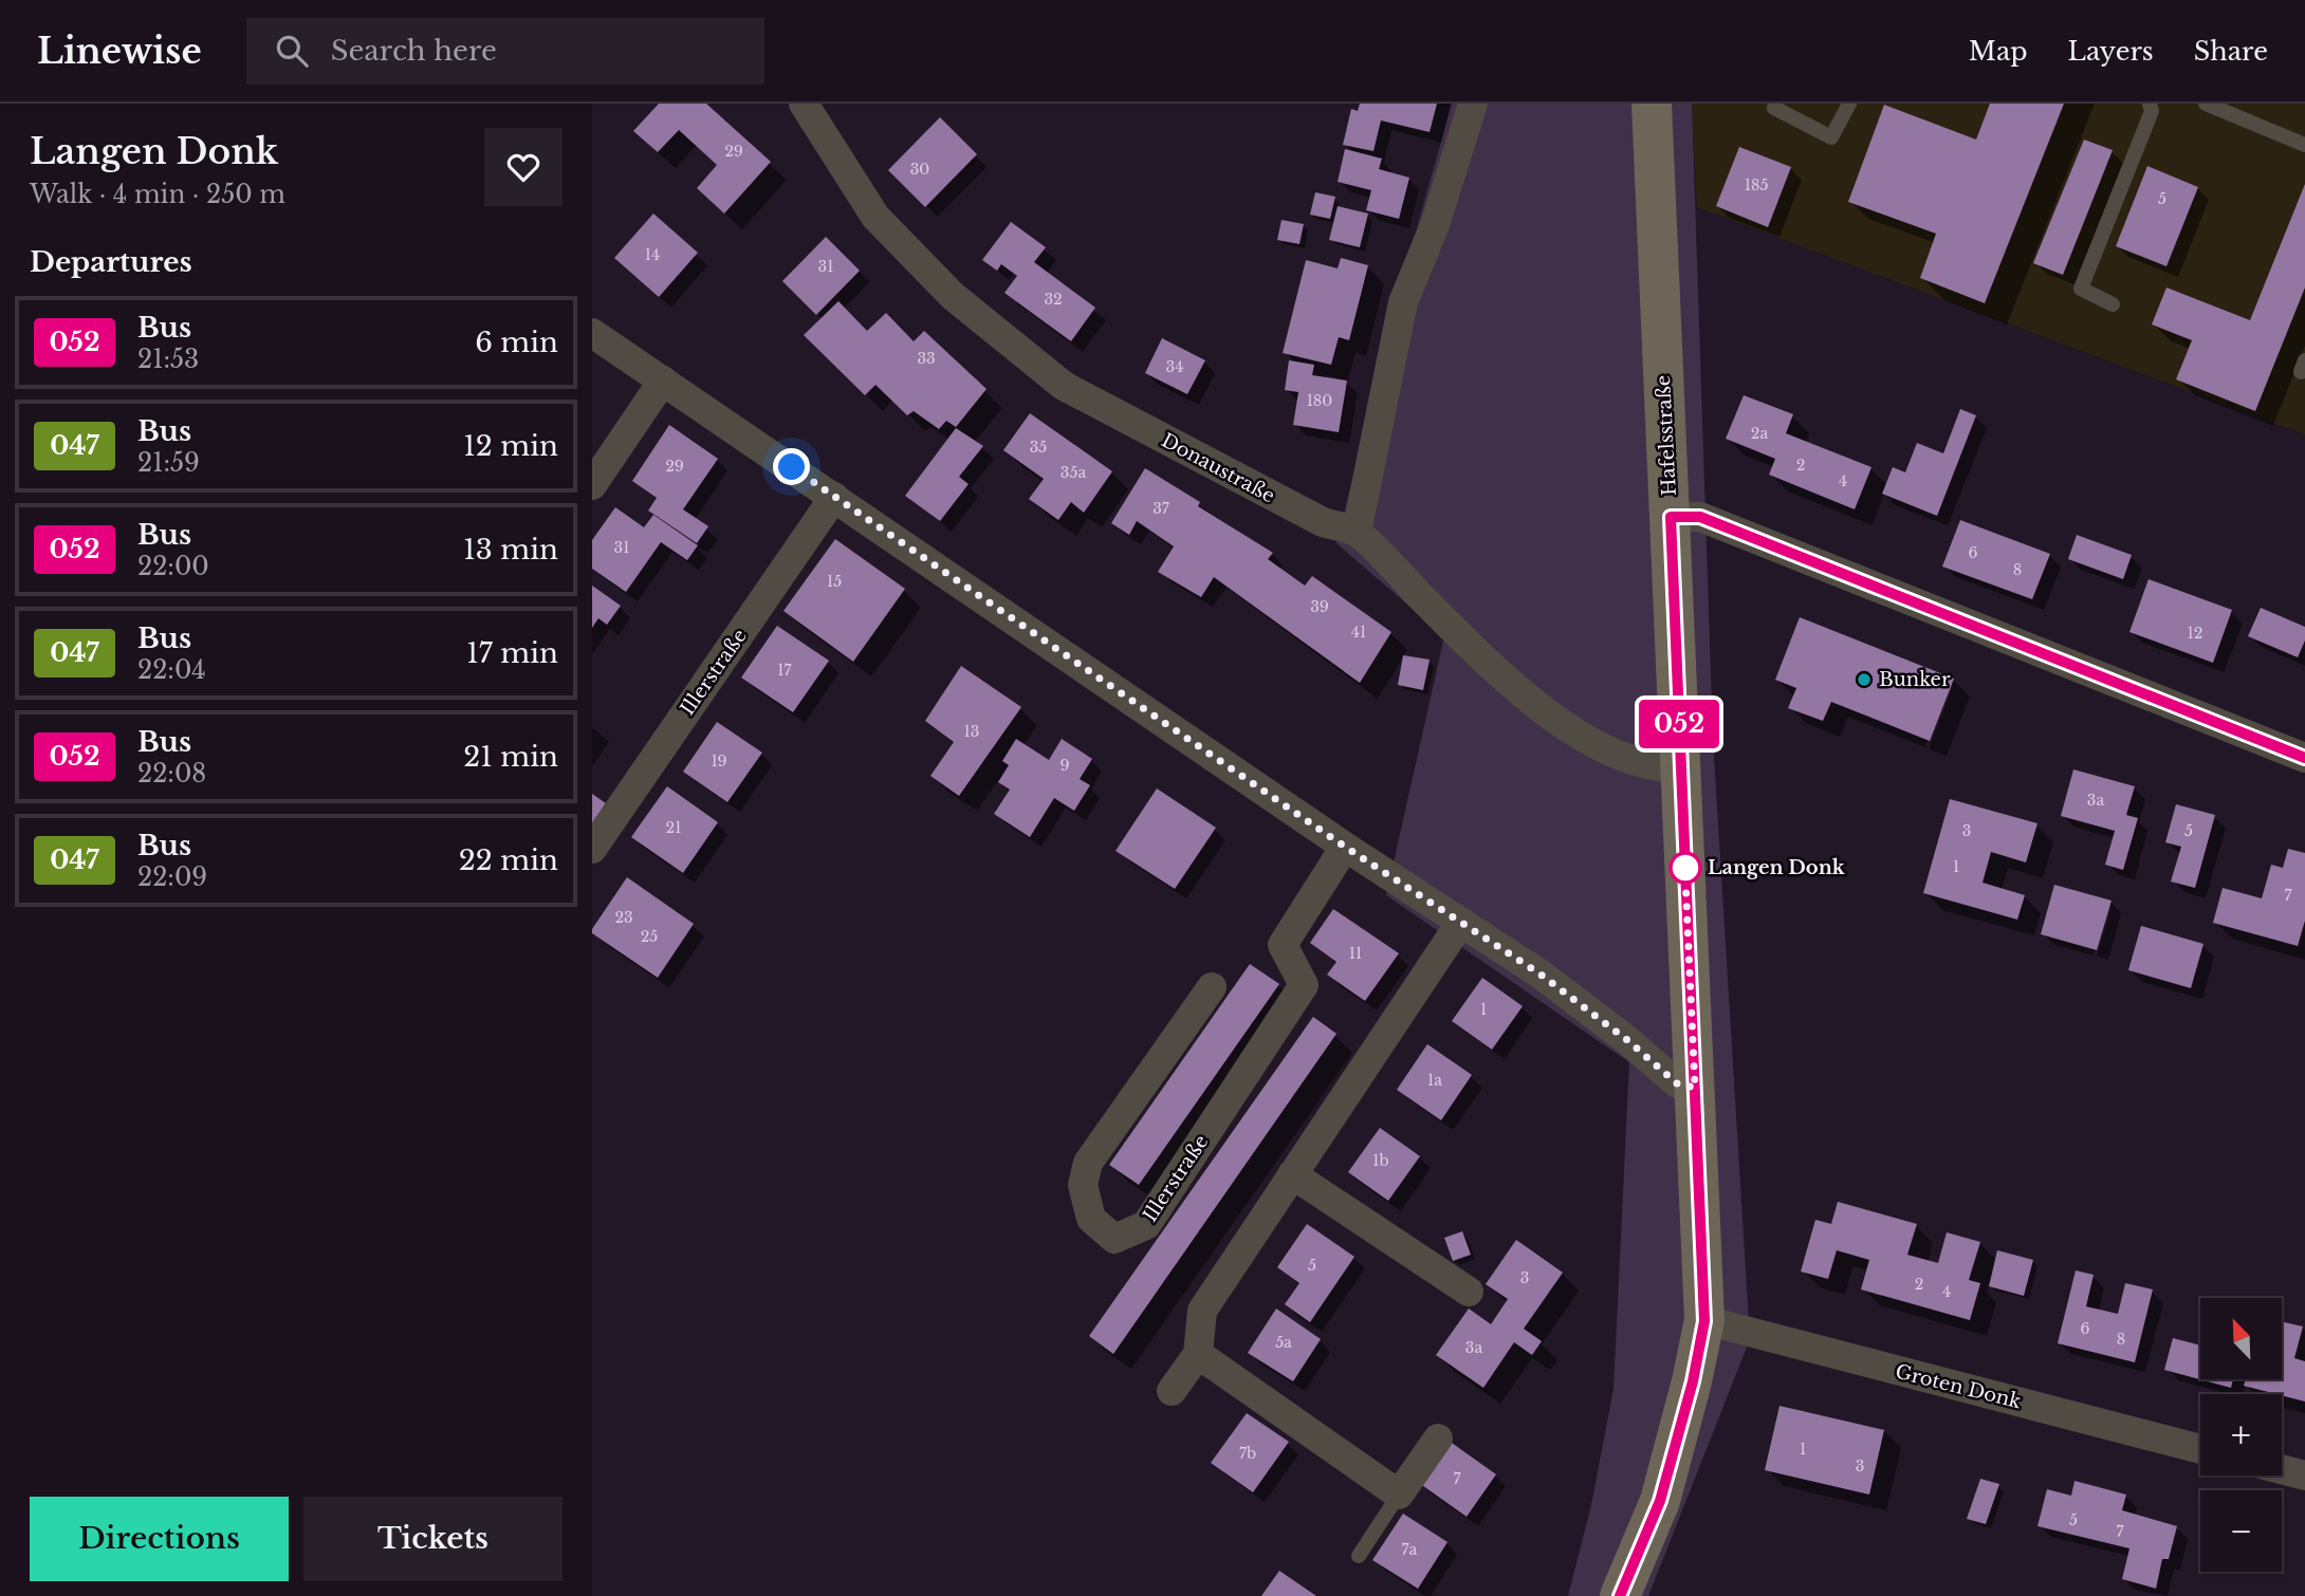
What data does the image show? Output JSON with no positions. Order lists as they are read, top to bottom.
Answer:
{
  "streets": {
    "main road": ["Hafelsstraße"],
    "street": ["Donaustraße", "Illerstraße", "Groten Donk"]
  },
  "crossings": [
    ["Hafelsstraße", "Donaustraße"],
    ["Hafelsstraße", "Groten Donk"]
  ],
  "places": ["Bunker", "Langen Donk"],
  "lines": ["bus line 052"],
  "house_numbers": [
    "29",
    "30",
    "185",
    "5",
    "14",
    "31",
    "32",
    "33",
    "34",
    "180",
    "2a",
    "35",
    "2",
    "29",
    "35a",
    "4",
    "37",
    "31",
    "6",
    "8",
    "15",
    "39",
    "41",
    "12",
    "17",
    "13",
    "19",
    "9",
    "3a",
    "21",
    "3",
    "5",
    "1",
    "7",
    "23",
    "25",
    "11",
    "1",
    "1a",
    "1b",
    "5",
    "3",
    "2",
    "4",
    "6",
    "8",
    "5a",
    "3a",
    "1",
    "7b",
    "3",
    "7",
    "5",
    "7",
    "7a"
  ],
  "north": "top left",
  "page": {
    "header": "Linewise",
    "search": "Search here",
    "nav": ["Map", "Layers", "Share"],
    "heading": [
      ["Langen Donk", "Walk · 4 min · 250 m"],
      "Departures"
    ],
    "on_map": "052",
    "list": [
      {
        "mark": "052",
        "name": "Bus",
        "note": "21:53",
        "value": "6 min"
      },
      {
        "mark": "047",
        "name": "Bus",
        "note": "21:59",
        "value": "12 min"
      },
      {
        "mark": "052",
        "name": "Bus",
        "note": "22:00",
        "value": "13 min"
      },
      {
        "mark": "047",
        "name": "Bus",
        "note": "22:04",
        "value": "17 min"
      },
      {
        "mark": "052",
        "name": "Bus",
        "note": "22:08",
        "value": "21 min"
      },
      {
        "mark": "047",
        "name": "Bus",
        "note": "22:09",
        "value": "22 min"
      }
    ],
    "map_buttons": ["+", "−"],
    "buttons": ["Directions", "Tickets"]
  }
}
